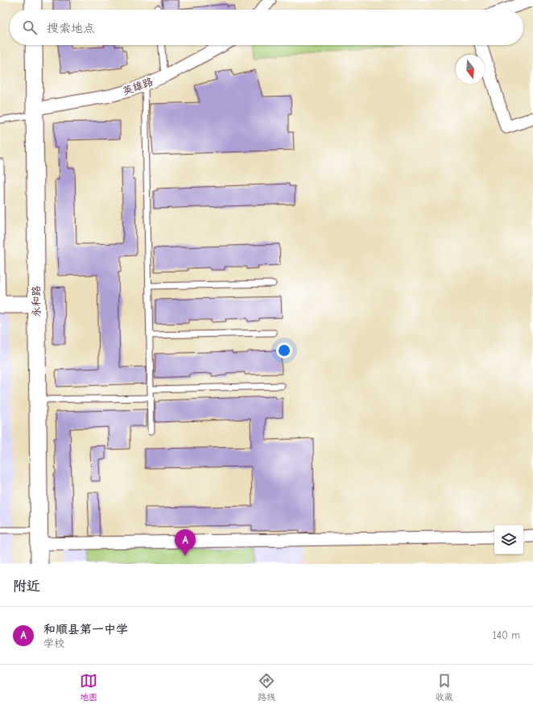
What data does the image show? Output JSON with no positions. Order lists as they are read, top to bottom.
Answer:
{
  "streets": {
    "main road": ["永和路"],
    "street": ["英雄路"]
  },
  "crossings": [
    ["英雄路", "永和路"]
  ],
  "north": "bottom",
  "page": {
    "search": "搜索地点",
    "pins": "A",
    "heading": "附近",
    "list": [
      {
        "mark": "A",
        "name": "和顺县第一中学",
        "note": "学校",
        "value": "140 m"
      }
    ],
    "nav": ["地图", "路线", "收藏"]
  }
}
